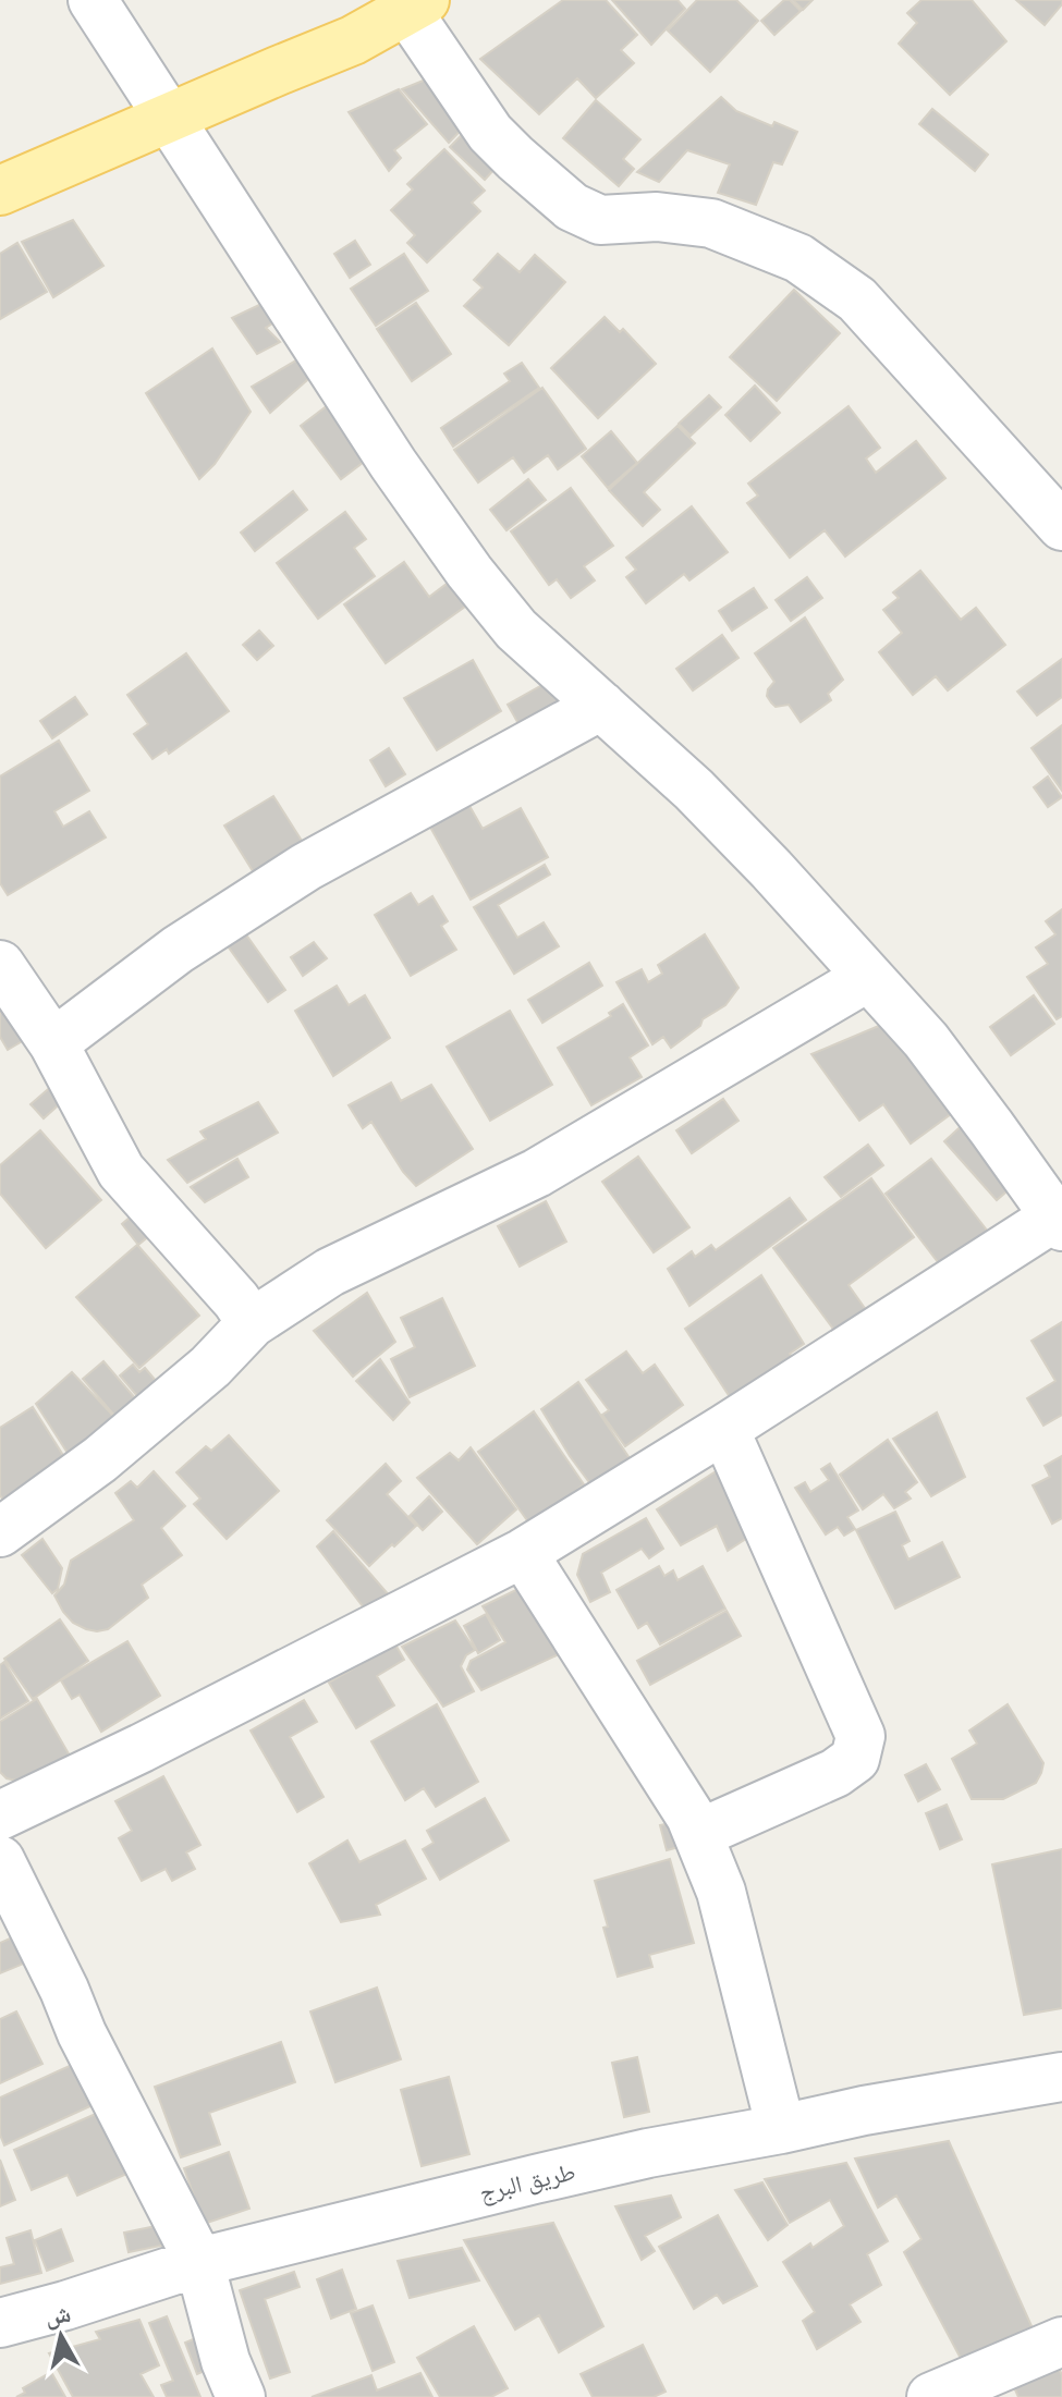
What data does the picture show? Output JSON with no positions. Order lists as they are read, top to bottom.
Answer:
{
  "streets": {
    "street": ["طريق البرج"]
  },
  "north": "top"
}
